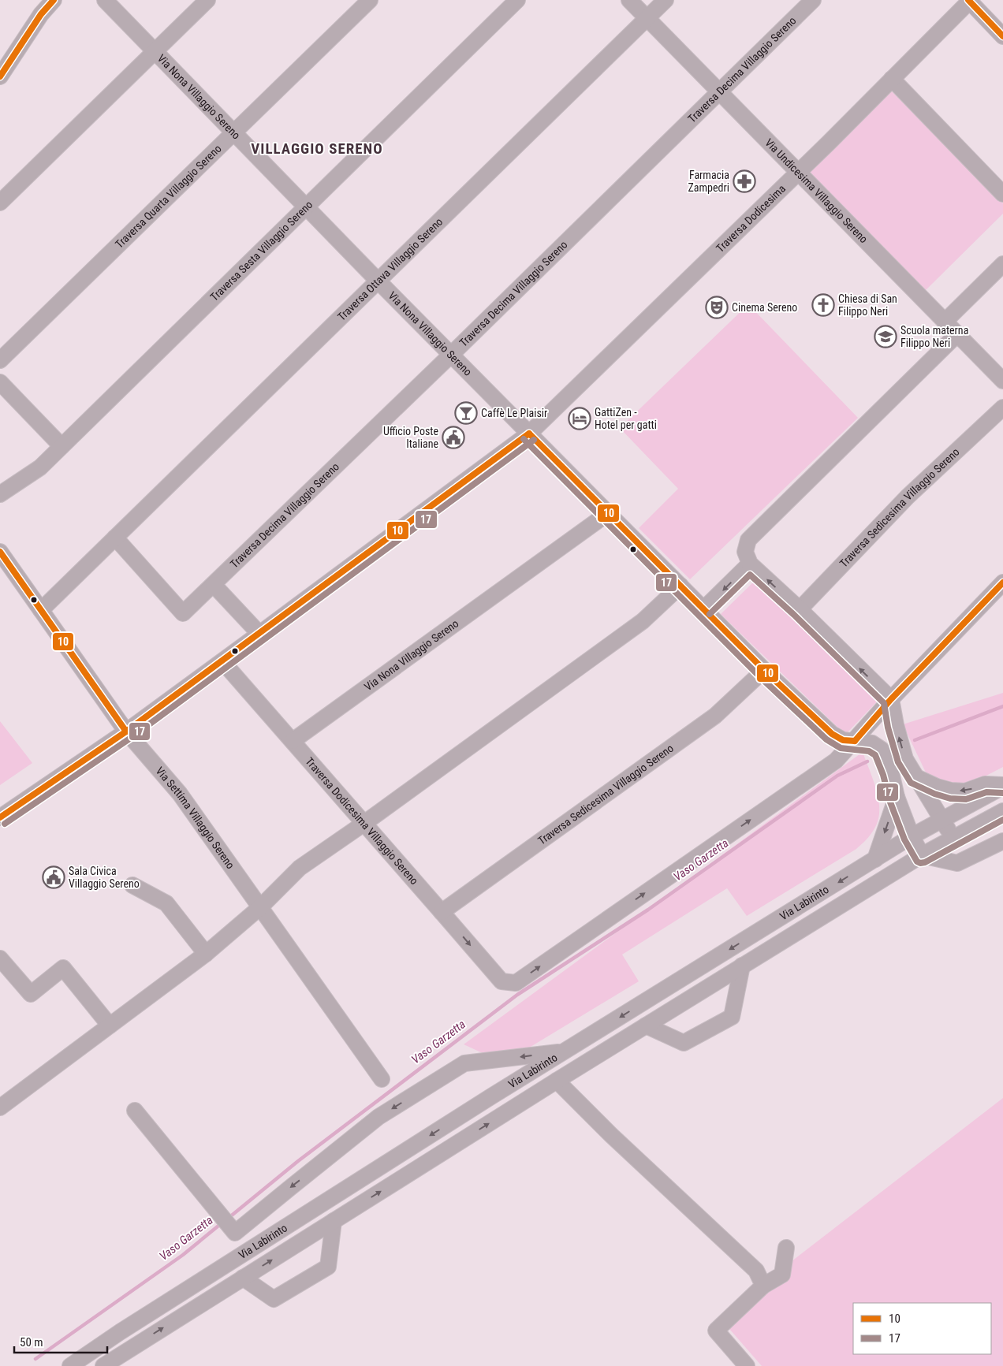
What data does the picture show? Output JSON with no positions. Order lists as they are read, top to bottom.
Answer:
{
  "streets": {
    "street": [
      "Traversa Decima Villaggio Sereno",
      "Via Nona Villaggio Sereno",
      "Via Undicesima Villaggio Sereno",
      "Traversa Quarta Villaggio Sereno",
      "Traversa Dodicesima",
      "Traversa Sesta Villaggio Sereno",
      "Traversa Ottava Villaggio Sereno",
      "Traversa Sedicesima Villaggio Sereno",
      "Via Settima Villaggio Sereno",
      "Traversa Dodicesima Villaggio Sereno",
      "Via Labirinto"
    ]
  },
  "crossings": [
    ["Traversa Decima Villaggio Sereno", "Via Nona Villaggio Sereno"],
    ["Traversa Decima Villaggio Sereno", "Via Undicesima Villaggio Sereno"],
    ["Traversa Decima Villaggio Sereno", "Traversa Ottava Villaggio Sereno"],
    ["Via Nona Villaggio Sereno", "Traversa Quarta Villaggio Sereno"],
    ["Via Nona Villaggio Sereno", "Traversa Dodicesima"],
    ["Via Nona Villaggio Sereno", "Traversa Sesta Villaggio Sereno"],
    ["Via Nona Villaggio Sereno", "Traversa Ottava Villaggio Sereno"],
    ["Via Nona Villaggio Sereno", "Traversa Sedicesima Villaggio Sereno"],
    ["Via Nona Villaggio Sereno", "Traversa Dodicesima Villaggio Sereno"],
    ["Via Nona Villaggio Sereno", "Via Labirinto"],
    ["Via Undicesima Villaggio Sereno", "Traversa Dodicesima"],
    ["Via Undicesima Villaggio Sereno", "Traversa Ottava Villaggio Sereno"],
    ["Traversa Ottava Villaggio Sereno", "Via Settima Villaggio Sereno"],
    ["Traversa Sedicesima Villaggio Sereno", "Traversa Dodicesima Villaggio Sereno"]
  ],
  "districts": ["VILLAGGIO SERENO"],
  "water": ["Vaso Garzetta"],
  "places": {
    "pharmacy": ["Farmacia Zampedri"],
    "church": ["Chiesa di San Filippo Neri"],
    "theatre": ["Cinema Sereno"],
    "school or university": ["Scuola materna Filippo Neri"],
    "bar": ["Caffè Le Plaisir"],
    "hotel": ["GattiZen - Hotel per gatti"],
    "public building": ["Ufficio Poste Italiane", "Sala Civica Villaggio Sereno"]
  },
  "lines": ["transit line 10", "transit line 17"],
  "legend": ["10", "17"],
  "scale_bar": "50 m"
}
